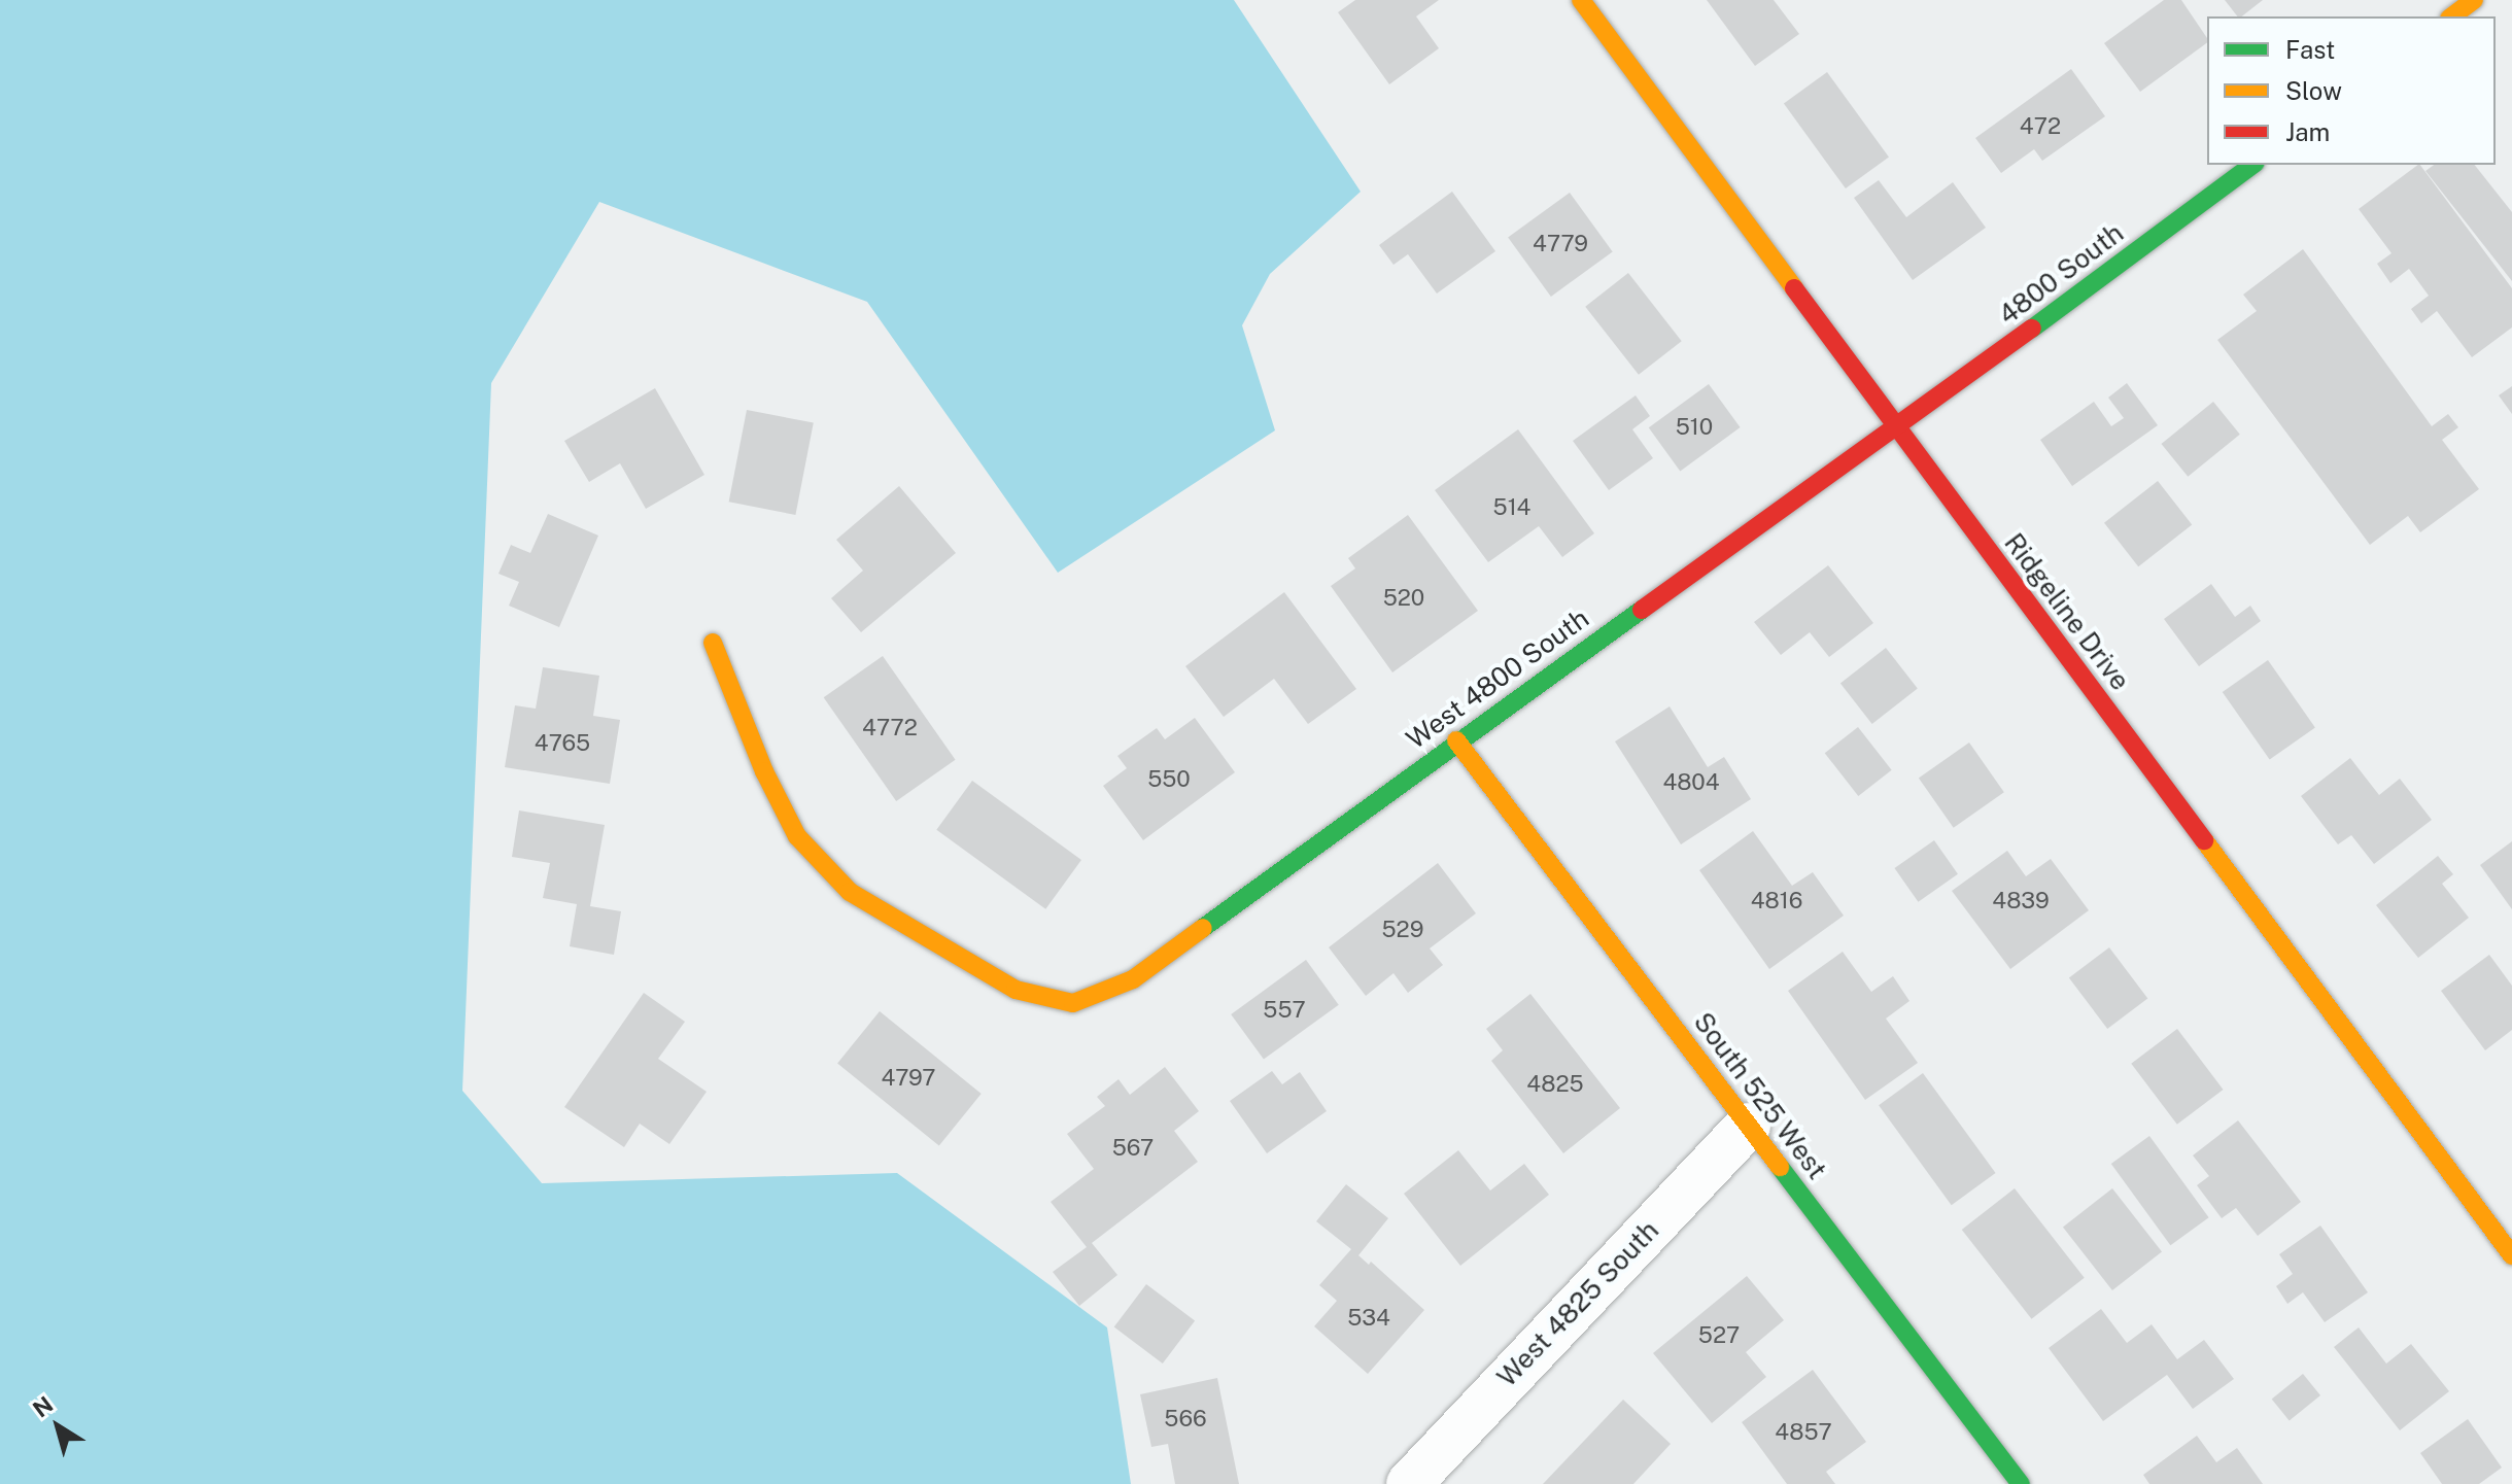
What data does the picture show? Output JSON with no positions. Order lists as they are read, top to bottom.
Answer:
{
  "streets": {
    "street": [
      "4800 South",
      "Ridgeline Drive",
      "West 4800 South",
      "South 525 West",
      "West 4825 South"
    ]
  },
  "crossings": [
    ["4800 South", "Ridgeline Drive"],
    ["4800 South", "West 4800 South"],
    ["Ridgeline Drive", "West 4800 South"],
    ["West 4800 South", "South 525 West"],
    ["South 525 West", "West 4825 South"]
  ],
  "house_numbers": [
    "472",
    "4779",
    "510",
    "514",
    "520",
    "4772",
    "4765",
    "550",
    "4804",
    "4816",
    "4839",
    "529",
    "557",
    "4797",
    "4825",
    "567",
    "534",
    "527",
    "566",
    "4857"
  ],
  "legend": ["Fast", "Slow", "Jam"],
  "north": "top left"
}
